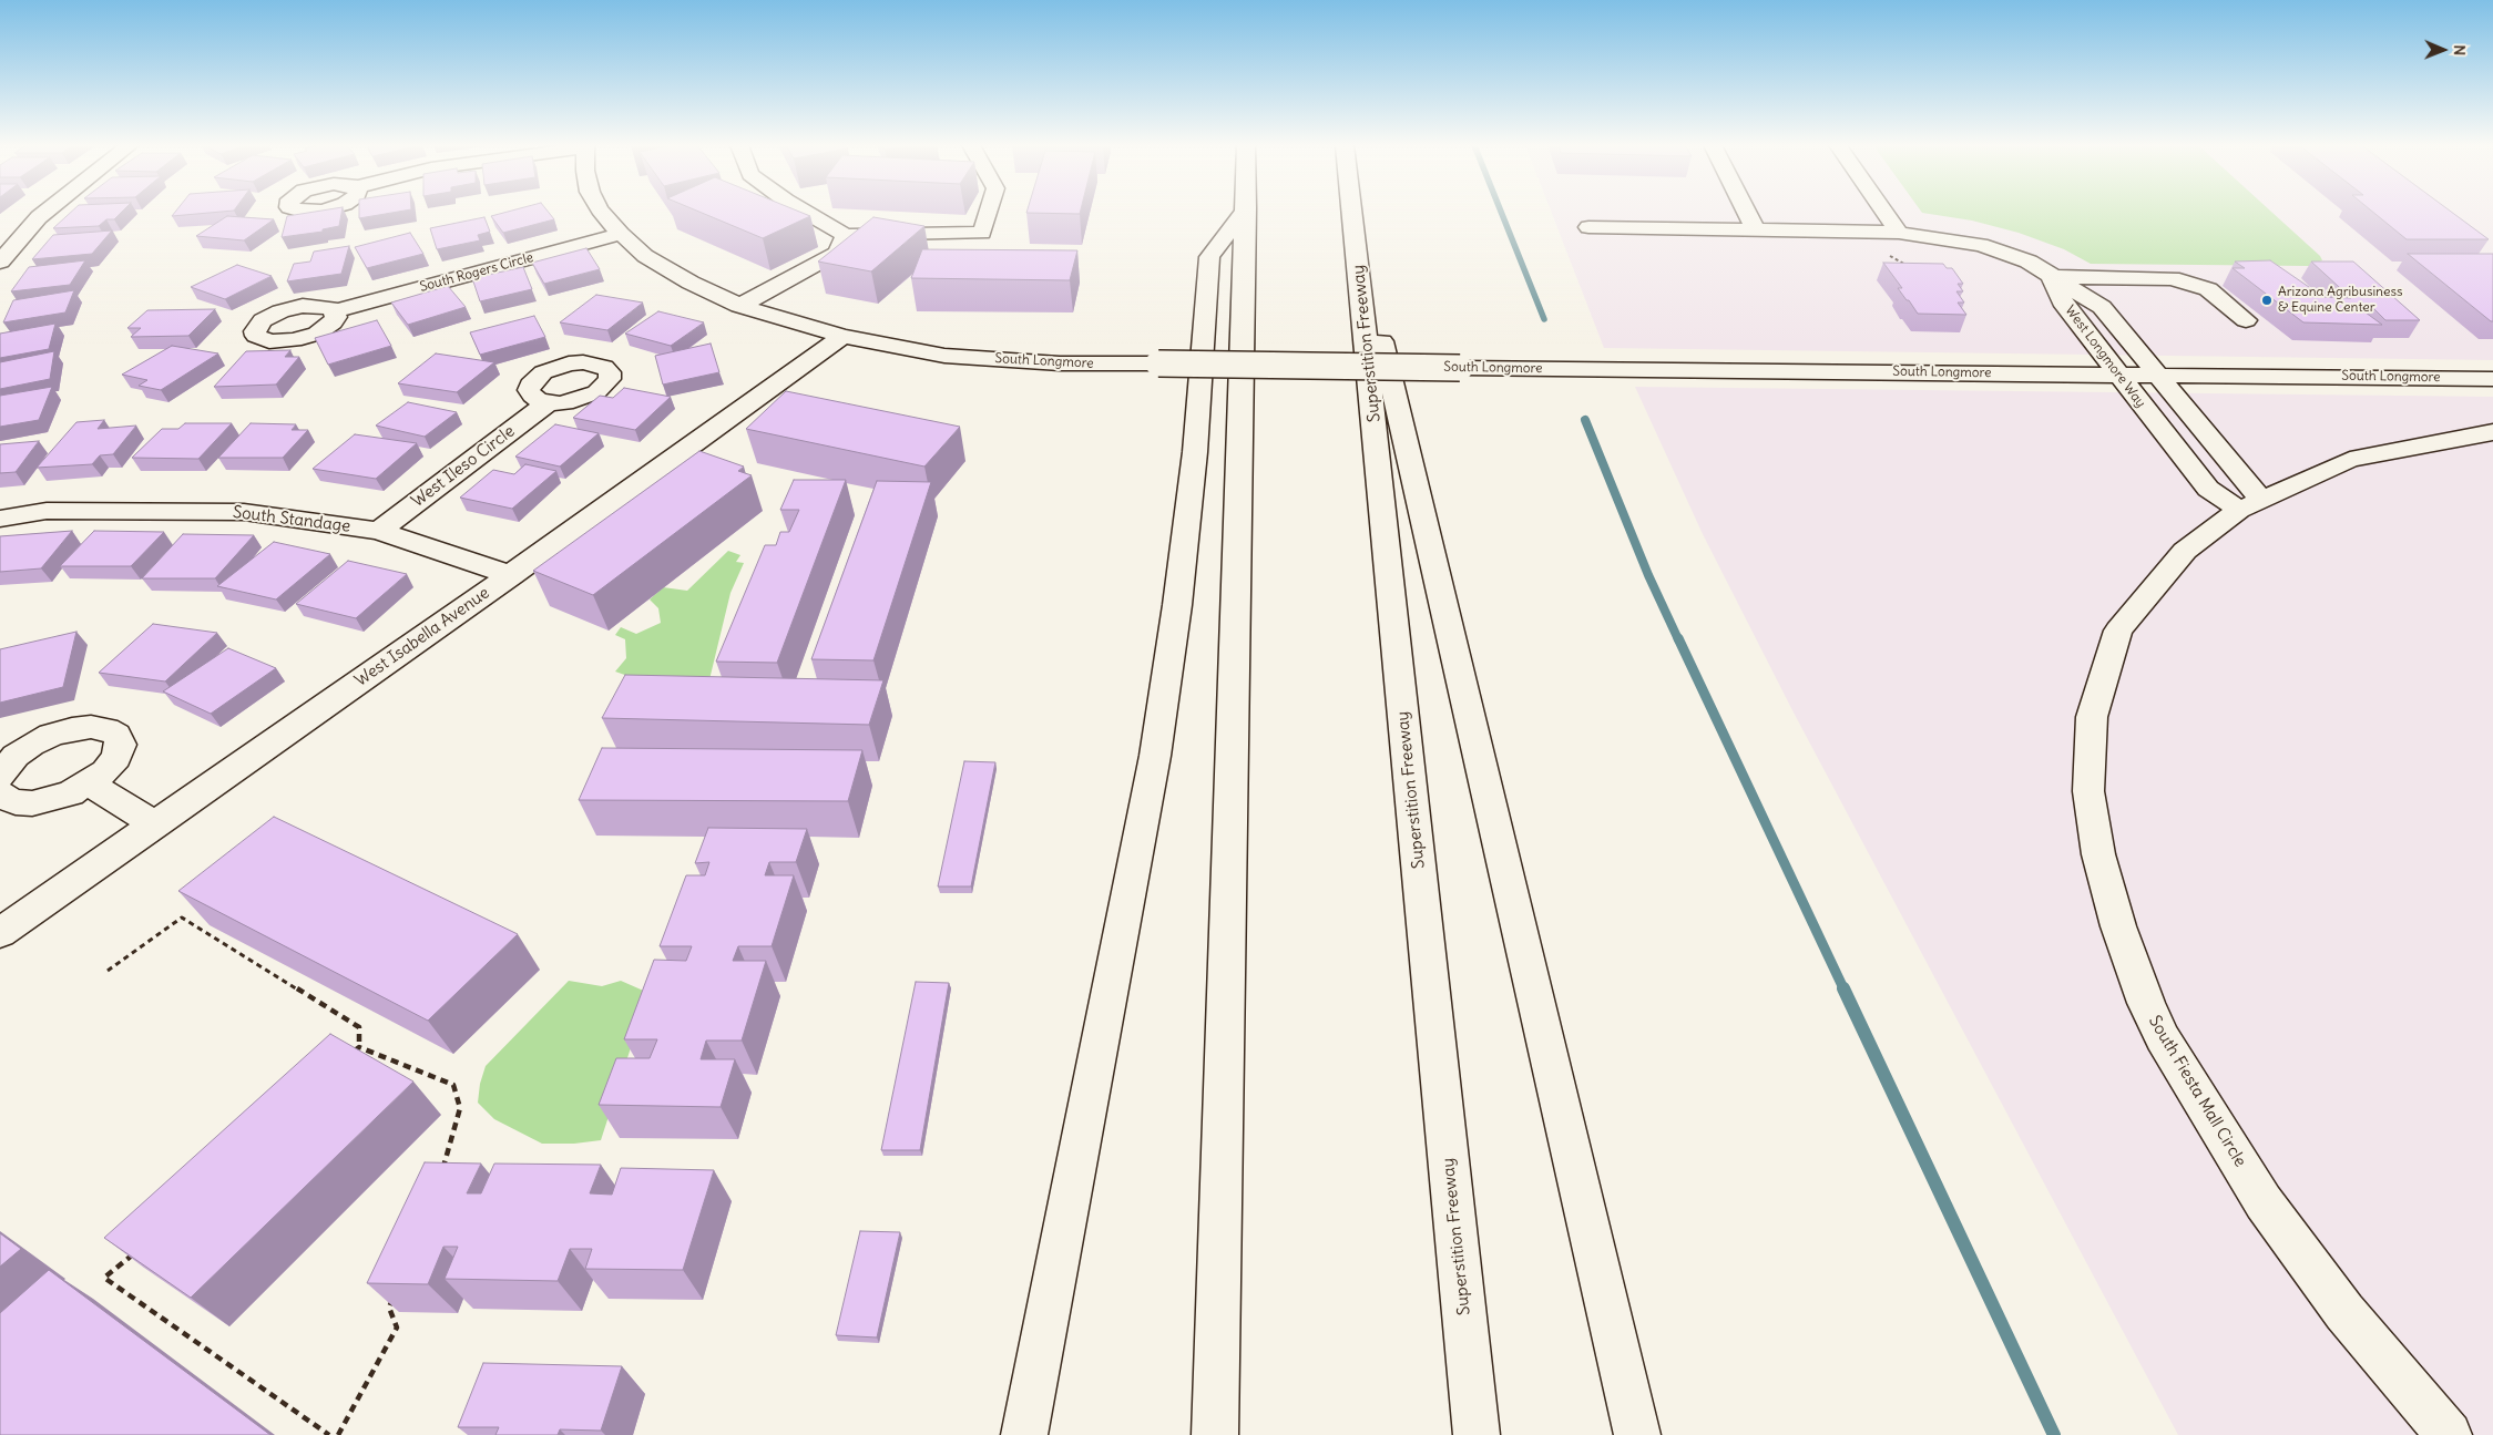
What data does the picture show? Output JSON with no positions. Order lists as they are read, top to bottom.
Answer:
{
  "streets": {
    "main road": [
      "South Rogers Circle",
      "Superstition Freeway",
      "West Longmore Way",
      "South Longmore",
      "West Ileso Circle",
      "South Standage",
      "West Isabella Avenue",
      "South Fiesta Mall Circle"
    ]
  },
  "crossings": [
    ["South Rogers Circle", "South Longmore"],
    ["West Longmore Way", "South Longmore"],
    ["West Longmore Way", "South Fiesta Mall Circle"],
    ["South Longmore", "West Isabella Avenue"],
    ["West Ileso Circle", "South Standage"],
    ["South Standage", "West Isabella Avenue"]
  ],
  "places": ["Arizona Agribusiness & Equine Center"],
  "north": "right"
}
